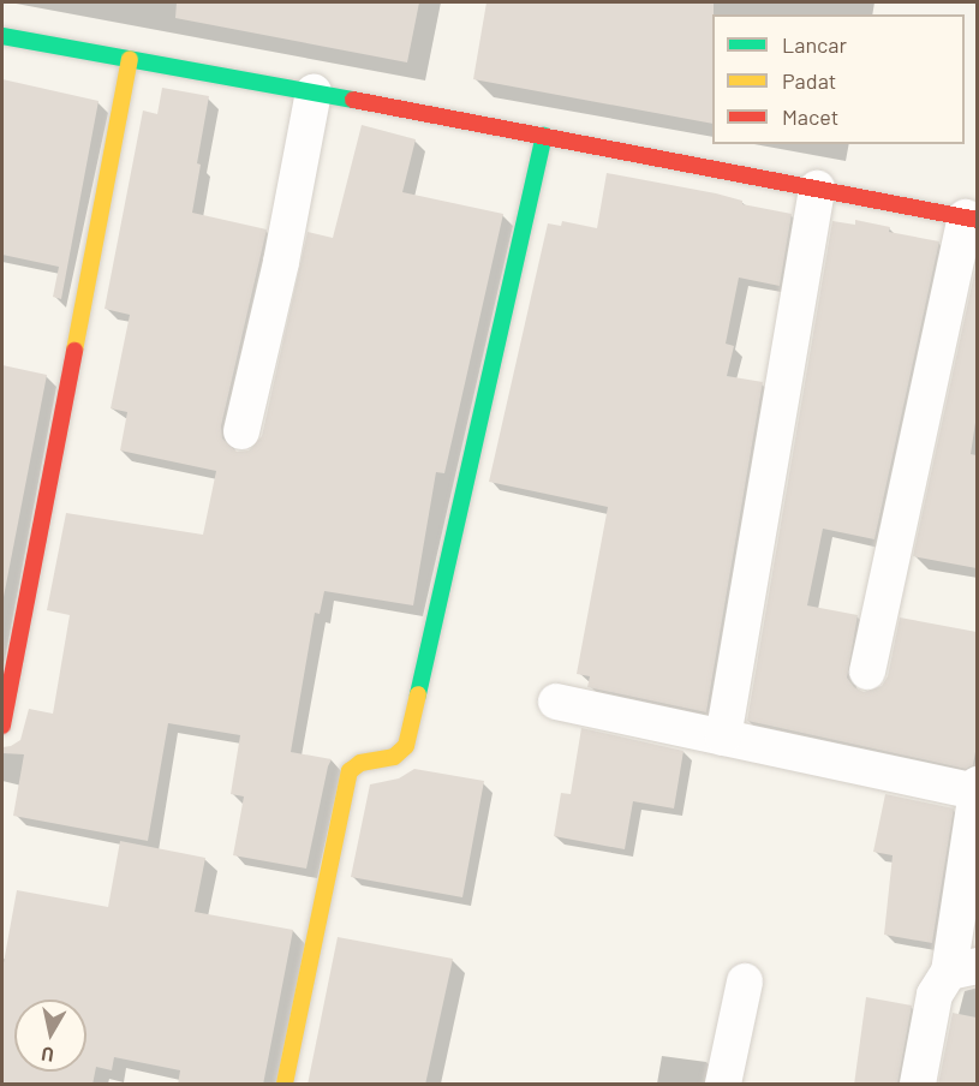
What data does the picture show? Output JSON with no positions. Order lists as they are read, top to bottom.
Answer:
{
  "legend": ["Lancar", "Padat", "Macet"],
  "north": "bottom"
}
